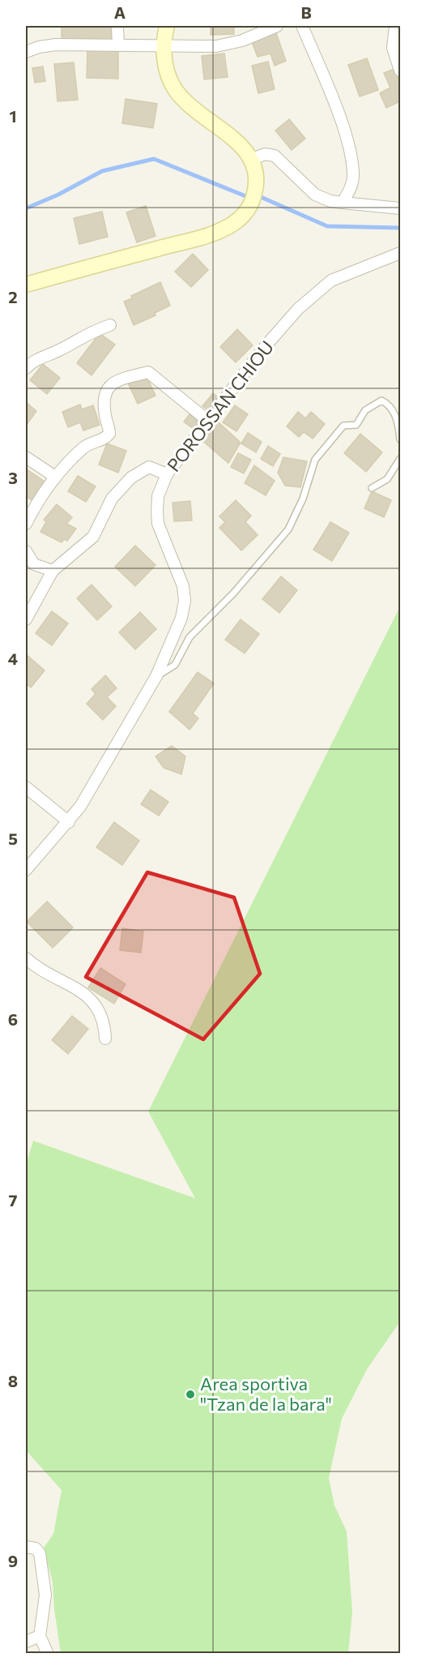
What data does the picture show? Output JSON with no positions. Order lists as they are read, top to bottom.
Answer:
{
  "streets": {
    "street": ["POROSSAN CHIOU"]
  },
  "places": ["Area sportiva \"Tzan de la bara\""],
  "grid": {
    "columns": ["A", "B"],
    "rows": [
      "1",
      "2",
      "3",
      "4",
      "5",
      "6",
      "7",
      "8",
      "9"
    ]
  }
}
